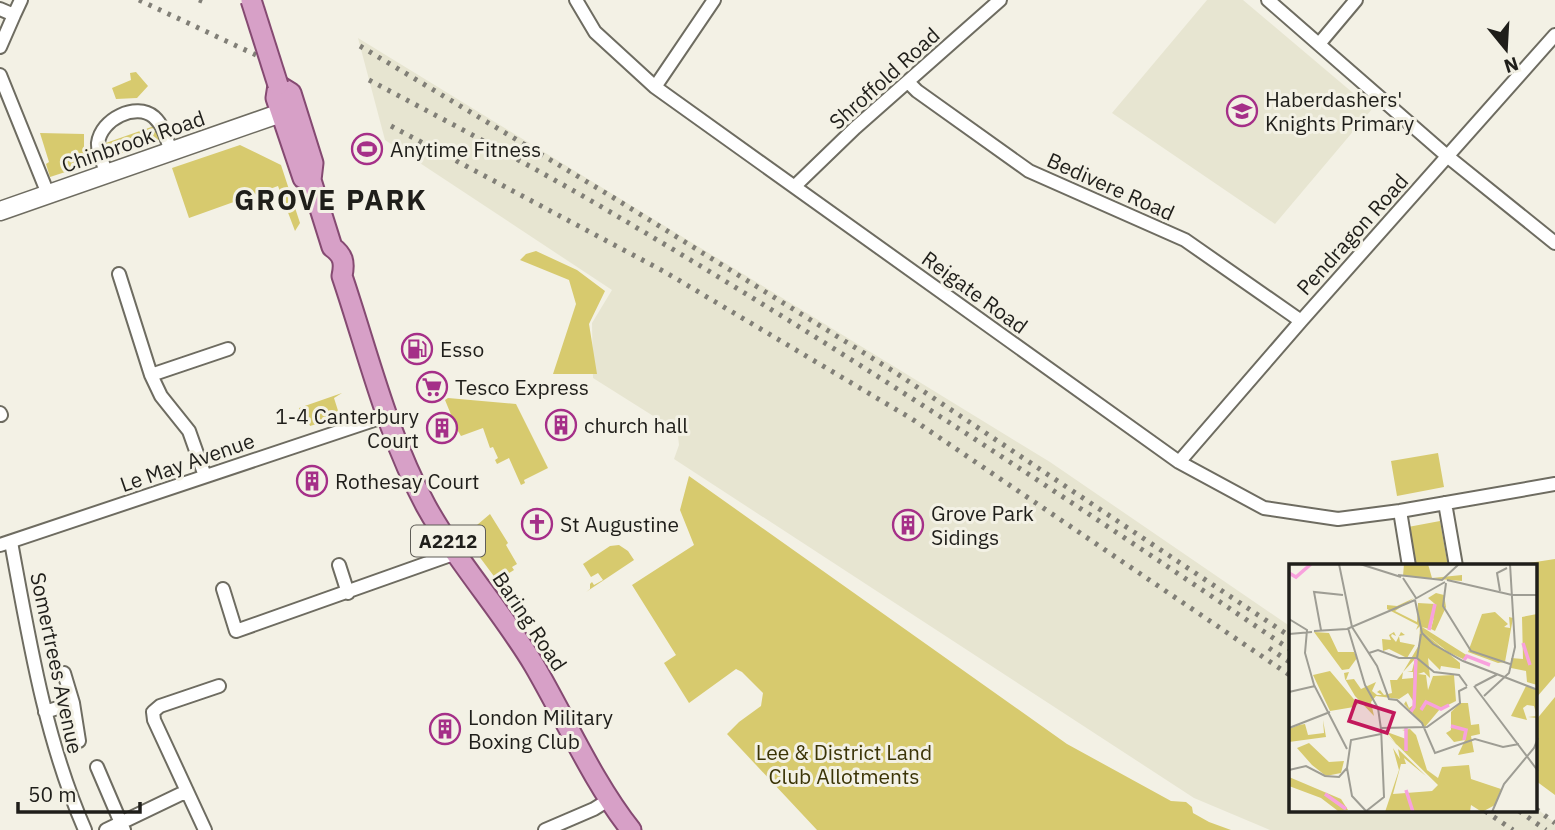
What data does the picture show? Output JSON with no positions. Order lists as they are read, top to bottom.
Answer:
{
  "streets": {
    "main road": ["Chinbrook Road", "A2212", "Baring Road"],
    "street": [
      "Shroffold Road",
      "Bedivere Road",
      "Pendragon Road",
      "Reigate Road",
      "Le May Avenue",
      "Somertrees Avenue"
    ]
  },
  "crossings": [
    ["Shroffold Road", "Bedivere Road"],
    ["Shroffold Road", "Reigate Road"],
    ["Chinbrook Road", "Baring Road"],
    ["Bedivere Road", "Pendragon Road"],
    ["Pendragon Road", "Reigate Road"],
    ["Le May Avenue", "Baring Road"],
    ["Le May Avenue", "Somertrees Avenue"]
  ],
  "districts": ["GROVE PARK"],
  "parks": ["Lee & District Land Club Allotments"],
  "places": {
    "school or university": ["Haberdashers' Knights Primary"],
    "sports": ["Anytime Fitness"],
    "fuel station": ["Esso"],
    "supermarket": ["Tesco Express"],
    "building": [
      "church hall",
      "1-4 Canterbury Court",
      "Rothesay Court",
      "Grove Park Sidings",
      "London Military Boxing Club"
    ],
    "church": ["St Augustine"]
  },
  "scale_bar": "50 m",
  "north": "bottom"
}
